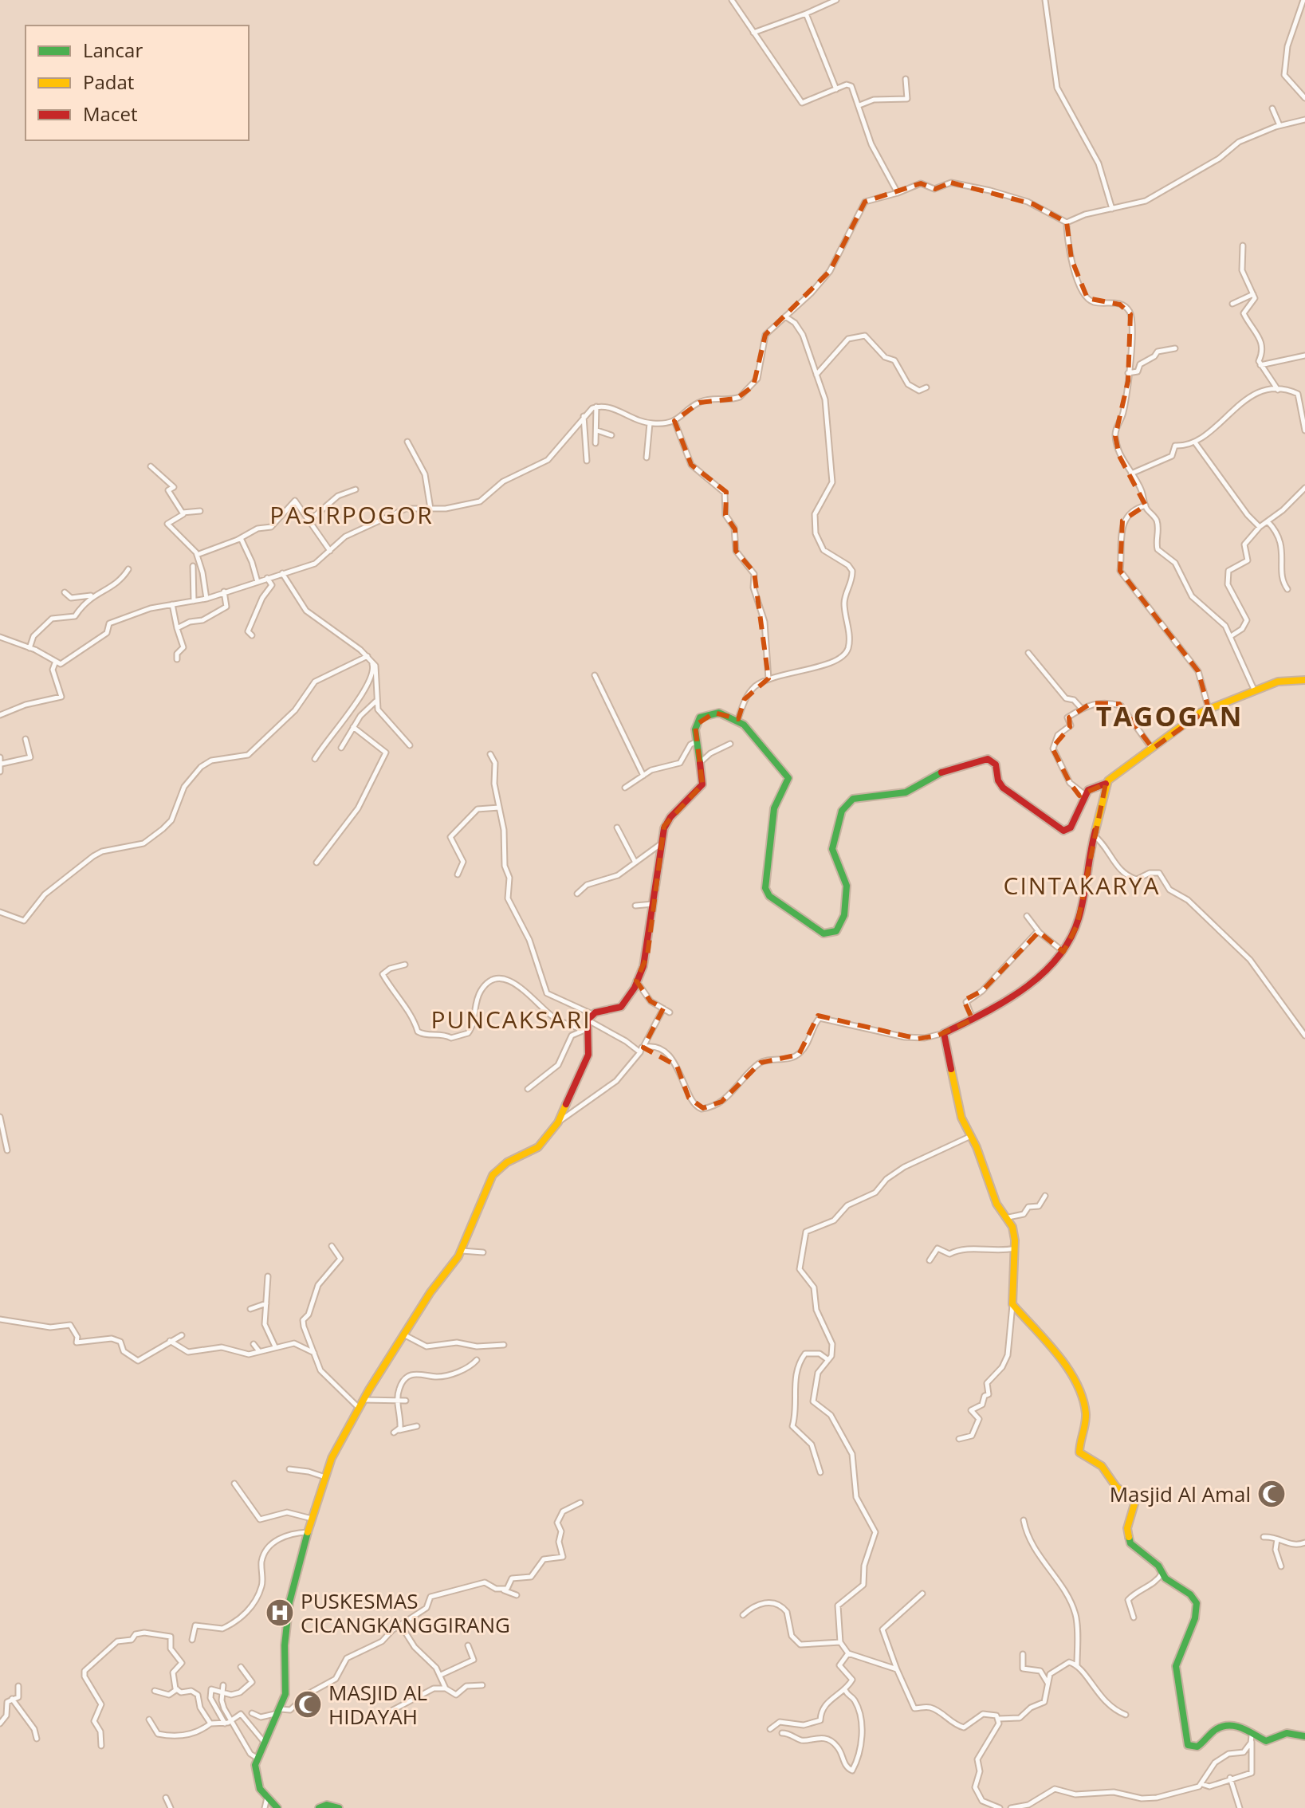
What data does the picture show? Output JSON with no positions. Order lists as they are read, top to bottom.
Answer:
{
  "districts": [
    "PASIRPOGOR",
    "TAGOGAN",
    "CINTAKARYA",
    "PUNCAKSARI"
  ],
  "places": {
    "mosque": ["Masjid Al Amal", "MASJID AL HIDAYAH"],
    "hospital": ["PUSKESMAS CICANGKANGGIRANG"]
  },
  "legend": ["Lancar", "Padat", "Macet"]
}
